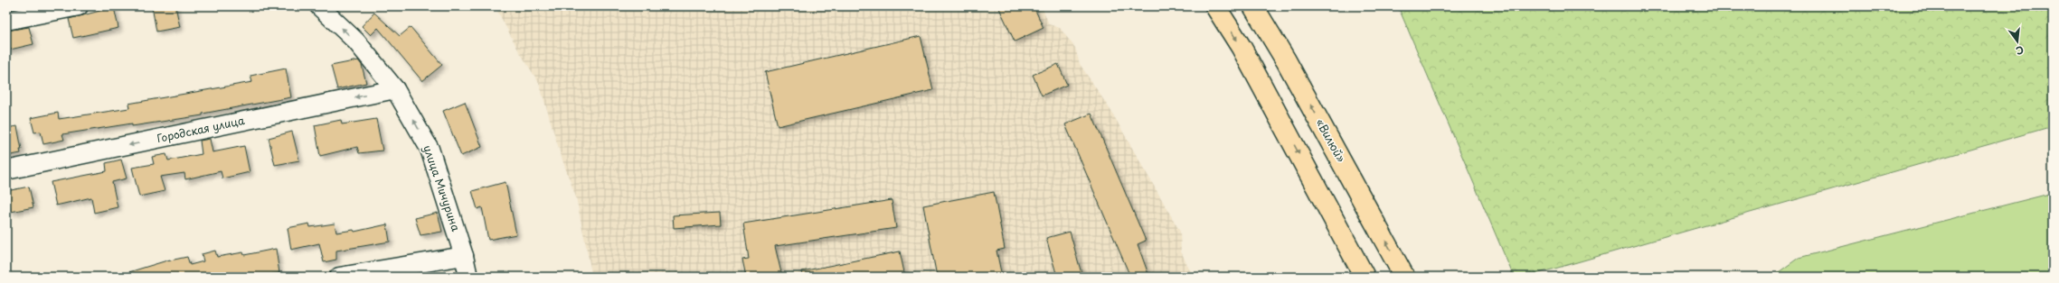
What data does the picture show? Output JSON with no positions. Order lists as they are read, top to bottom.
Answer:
{
  "streets": {
    "highway": ["«Вилюй»"],
    "street": ["Городская улица", "улица Мичурина"]
  },
  "crossings": [
    ["Городская улица", "улица Мичурина"]
  ],
  "one_way": ["Городская улица", "улица Мичурина"],
  "north": "bottom"
}
